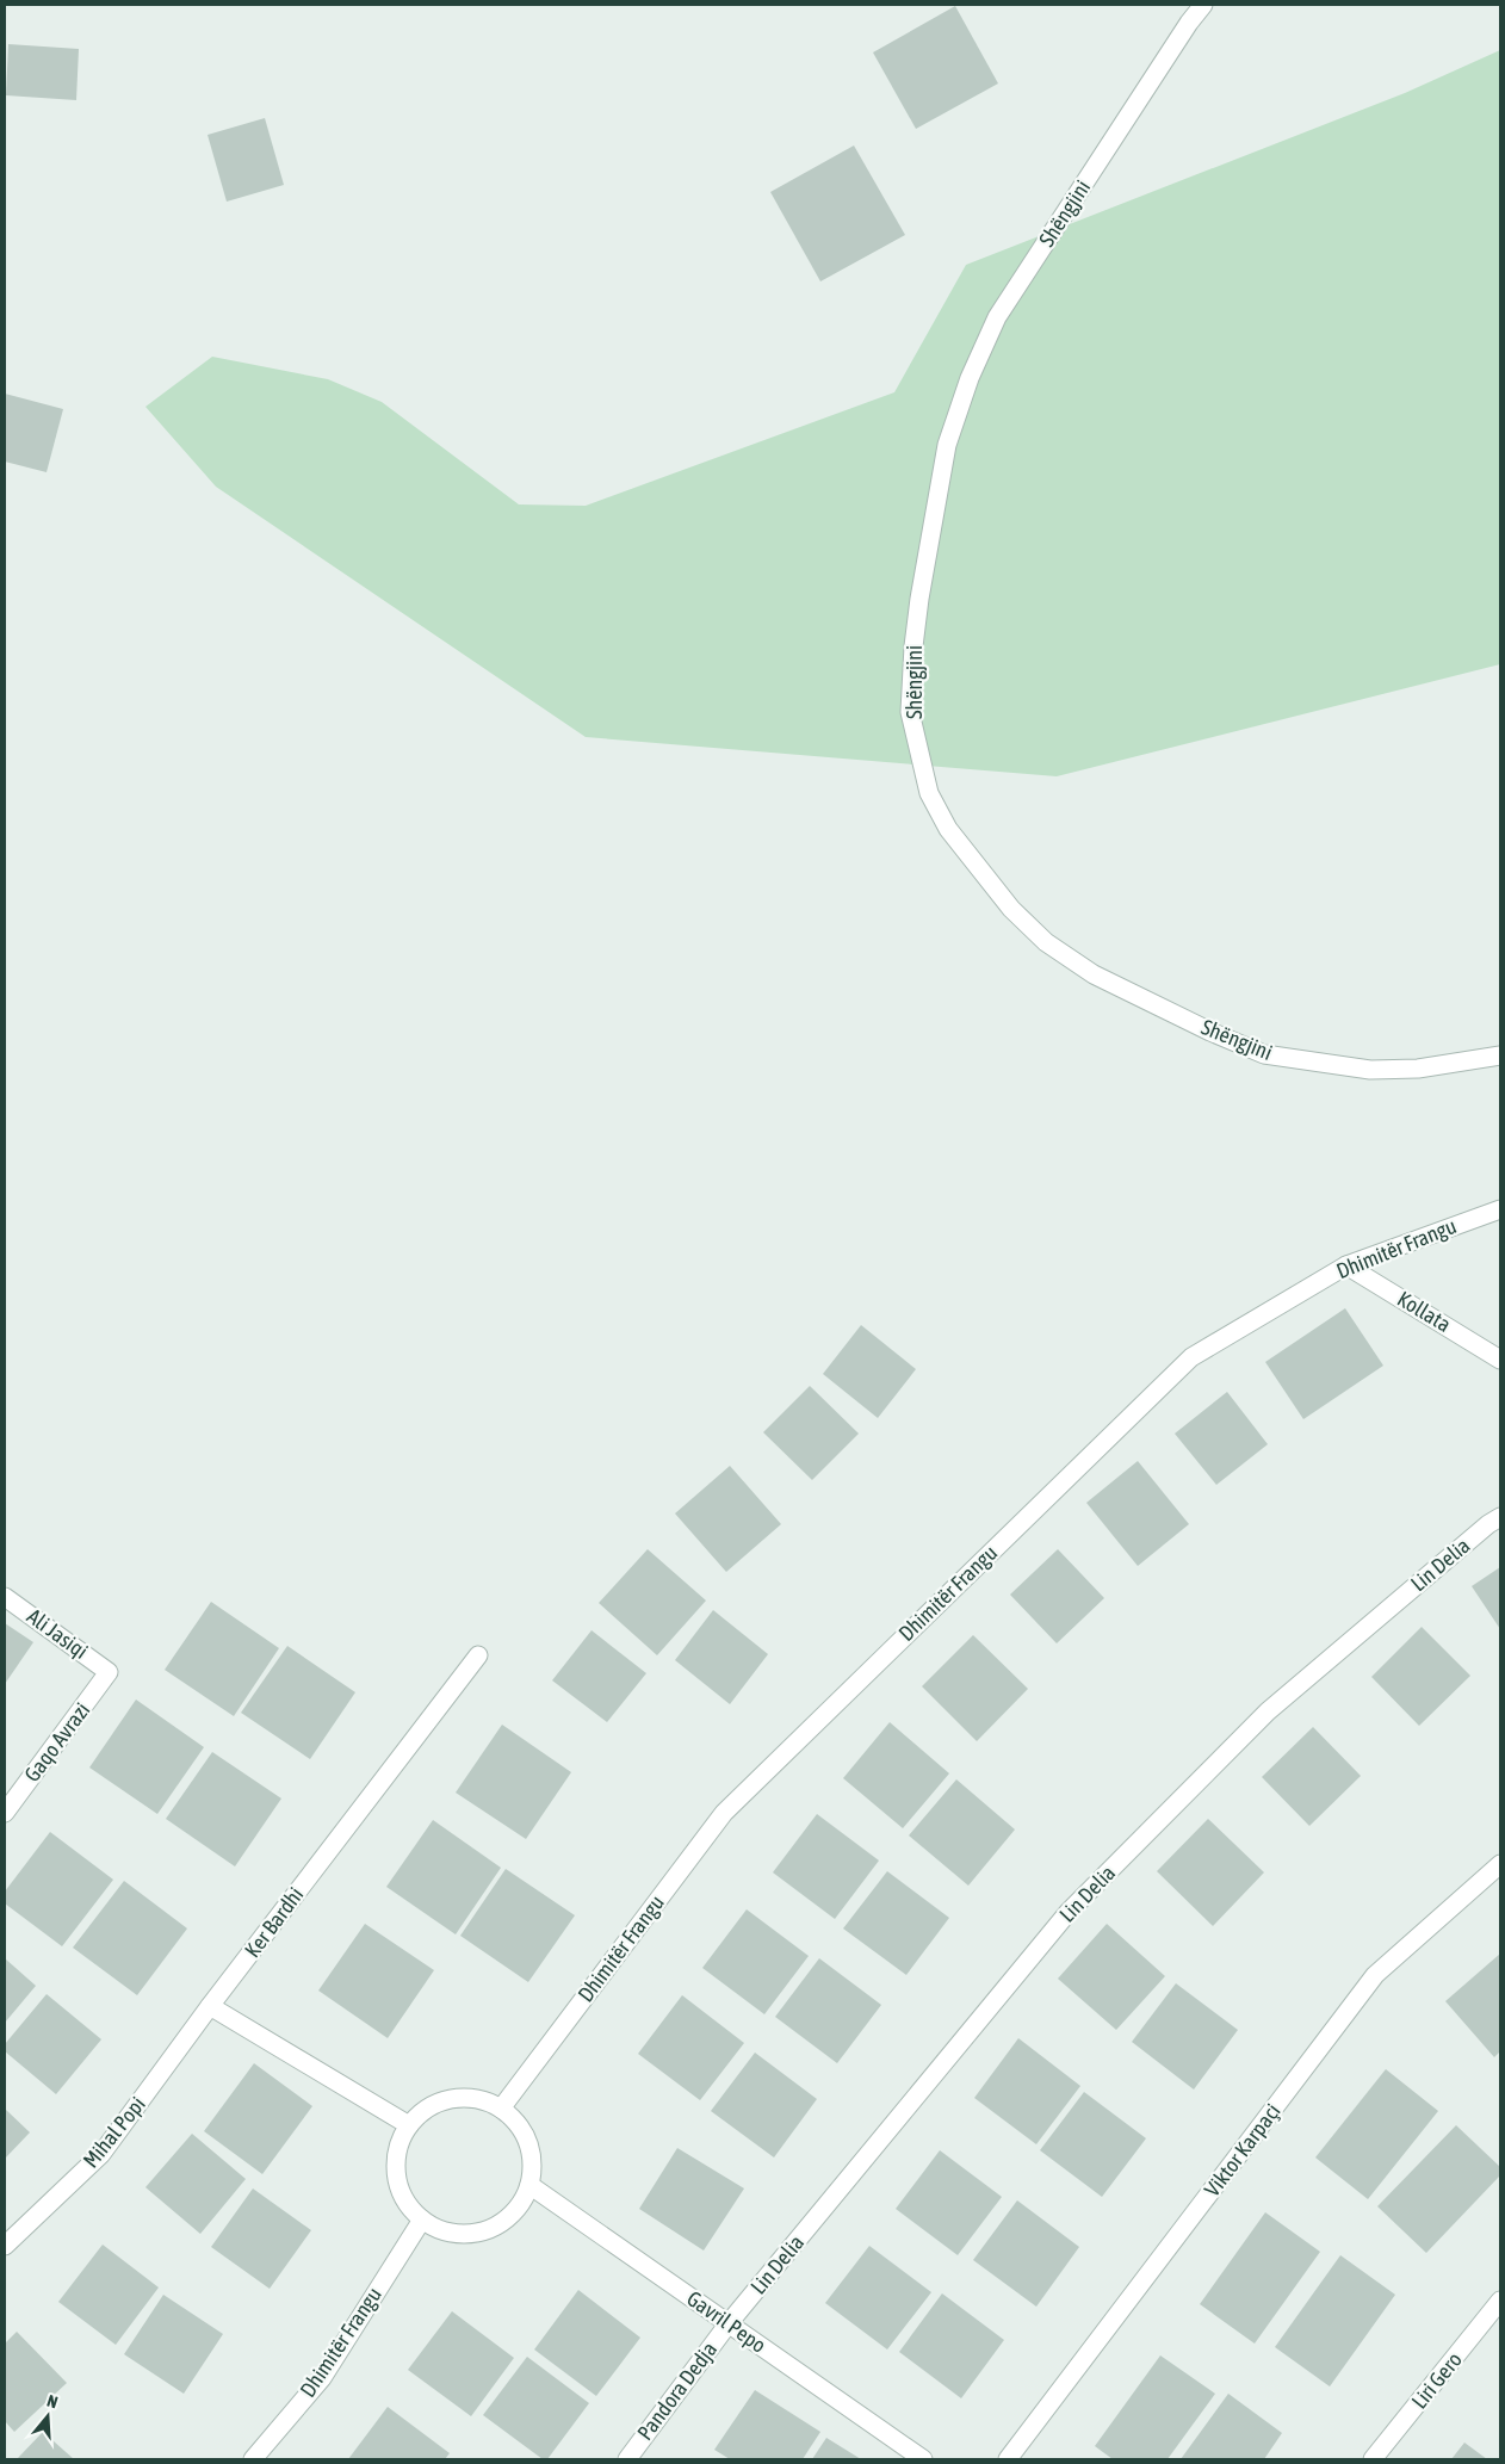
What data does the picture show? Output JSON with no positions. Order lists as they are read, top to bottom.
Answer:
{
  "streets": {
    "street": [
      "Shëngjini",
      "Dhimitër Frangu",
      "Kollata",
      "Lin Delia",
      "Ali Jasiqi",
      "Gaqo Avrazi",
      "Ker Bardhi",
      "Mihal Popi",
      "Viktor Karpaçi",
      "Gavril Pepo",
      "Liri Gero",
      "Pandora Dedja"
    ]
  },
  "crossings": [
    ["Dhimitër Frangu", "Kollata"],
    ["Dhimitër Frangu", "Gavril Pepo"],
    ["Lin Delia", "Gavril Pepo"],
    ["Lin Delia", "Pandora Dedja"],
    ["Ali Jasiqi", "Gaqo Avrazi"],
    ["Ker Bardhi", "Mihal Popi"],
    ["Gavril Pepo", "Pandora Dedja"]
  ],
  "north": "top"
}
